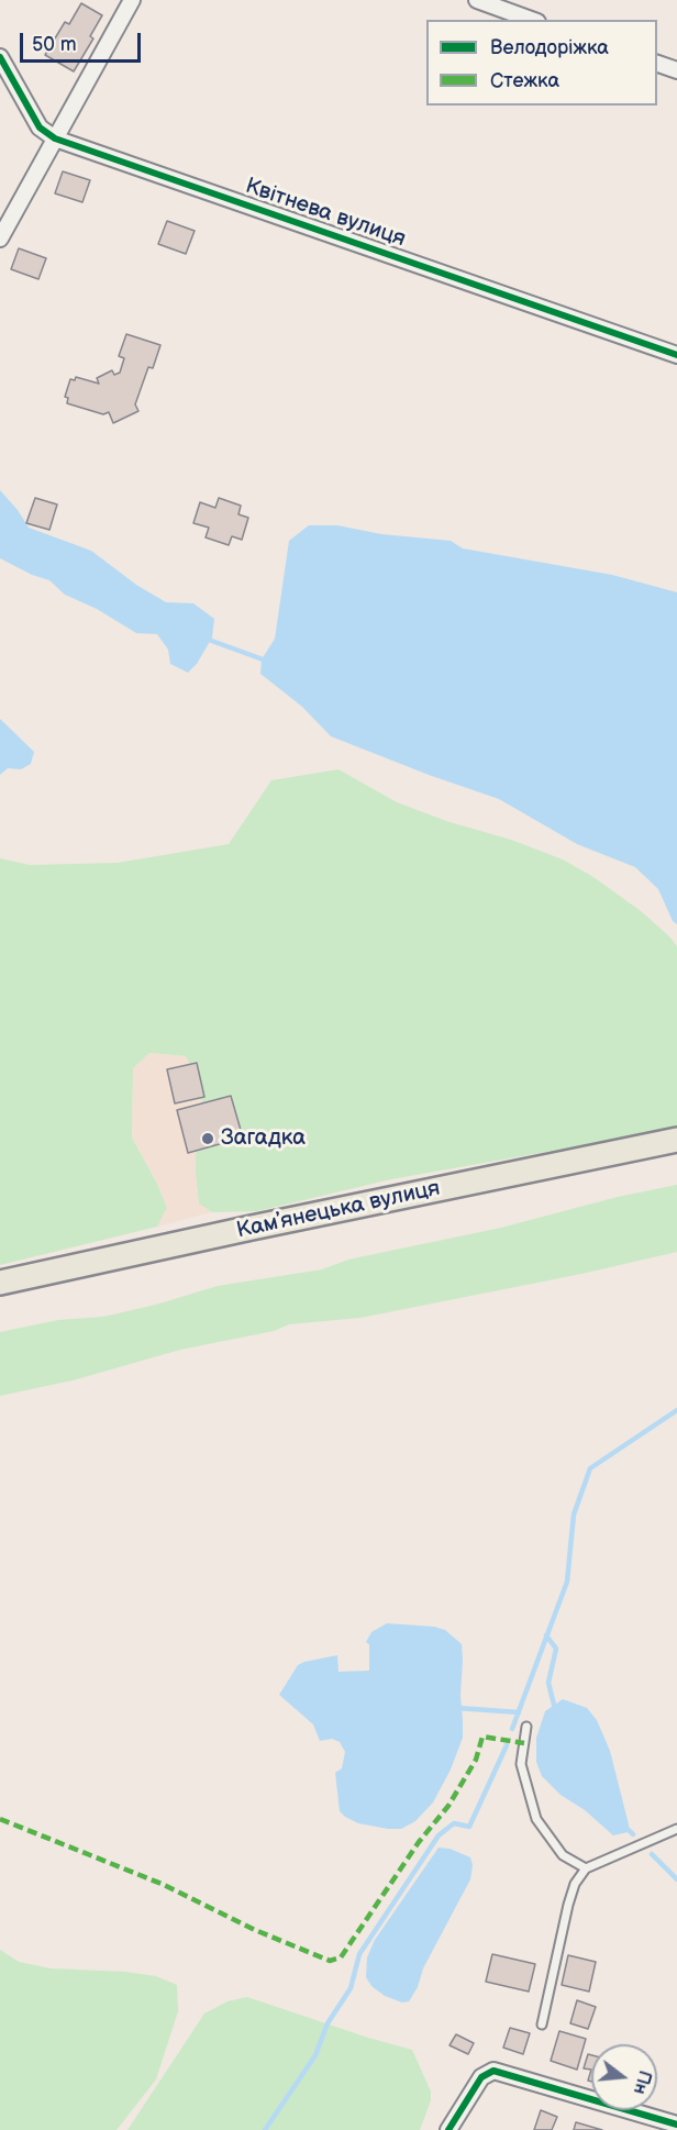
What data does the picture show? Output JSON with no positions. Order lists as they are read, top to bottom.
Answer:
{
  "streets": {
    "main road": ["Камʼянецька вулиця"],
    "street": ["Квітнева вулиця"]
  },
  "places": ["Загадка"],
  "legend": ["Велодоріжка", "Стежка"],
  "scale_bar": "50 m",
  "north": "right"
}
